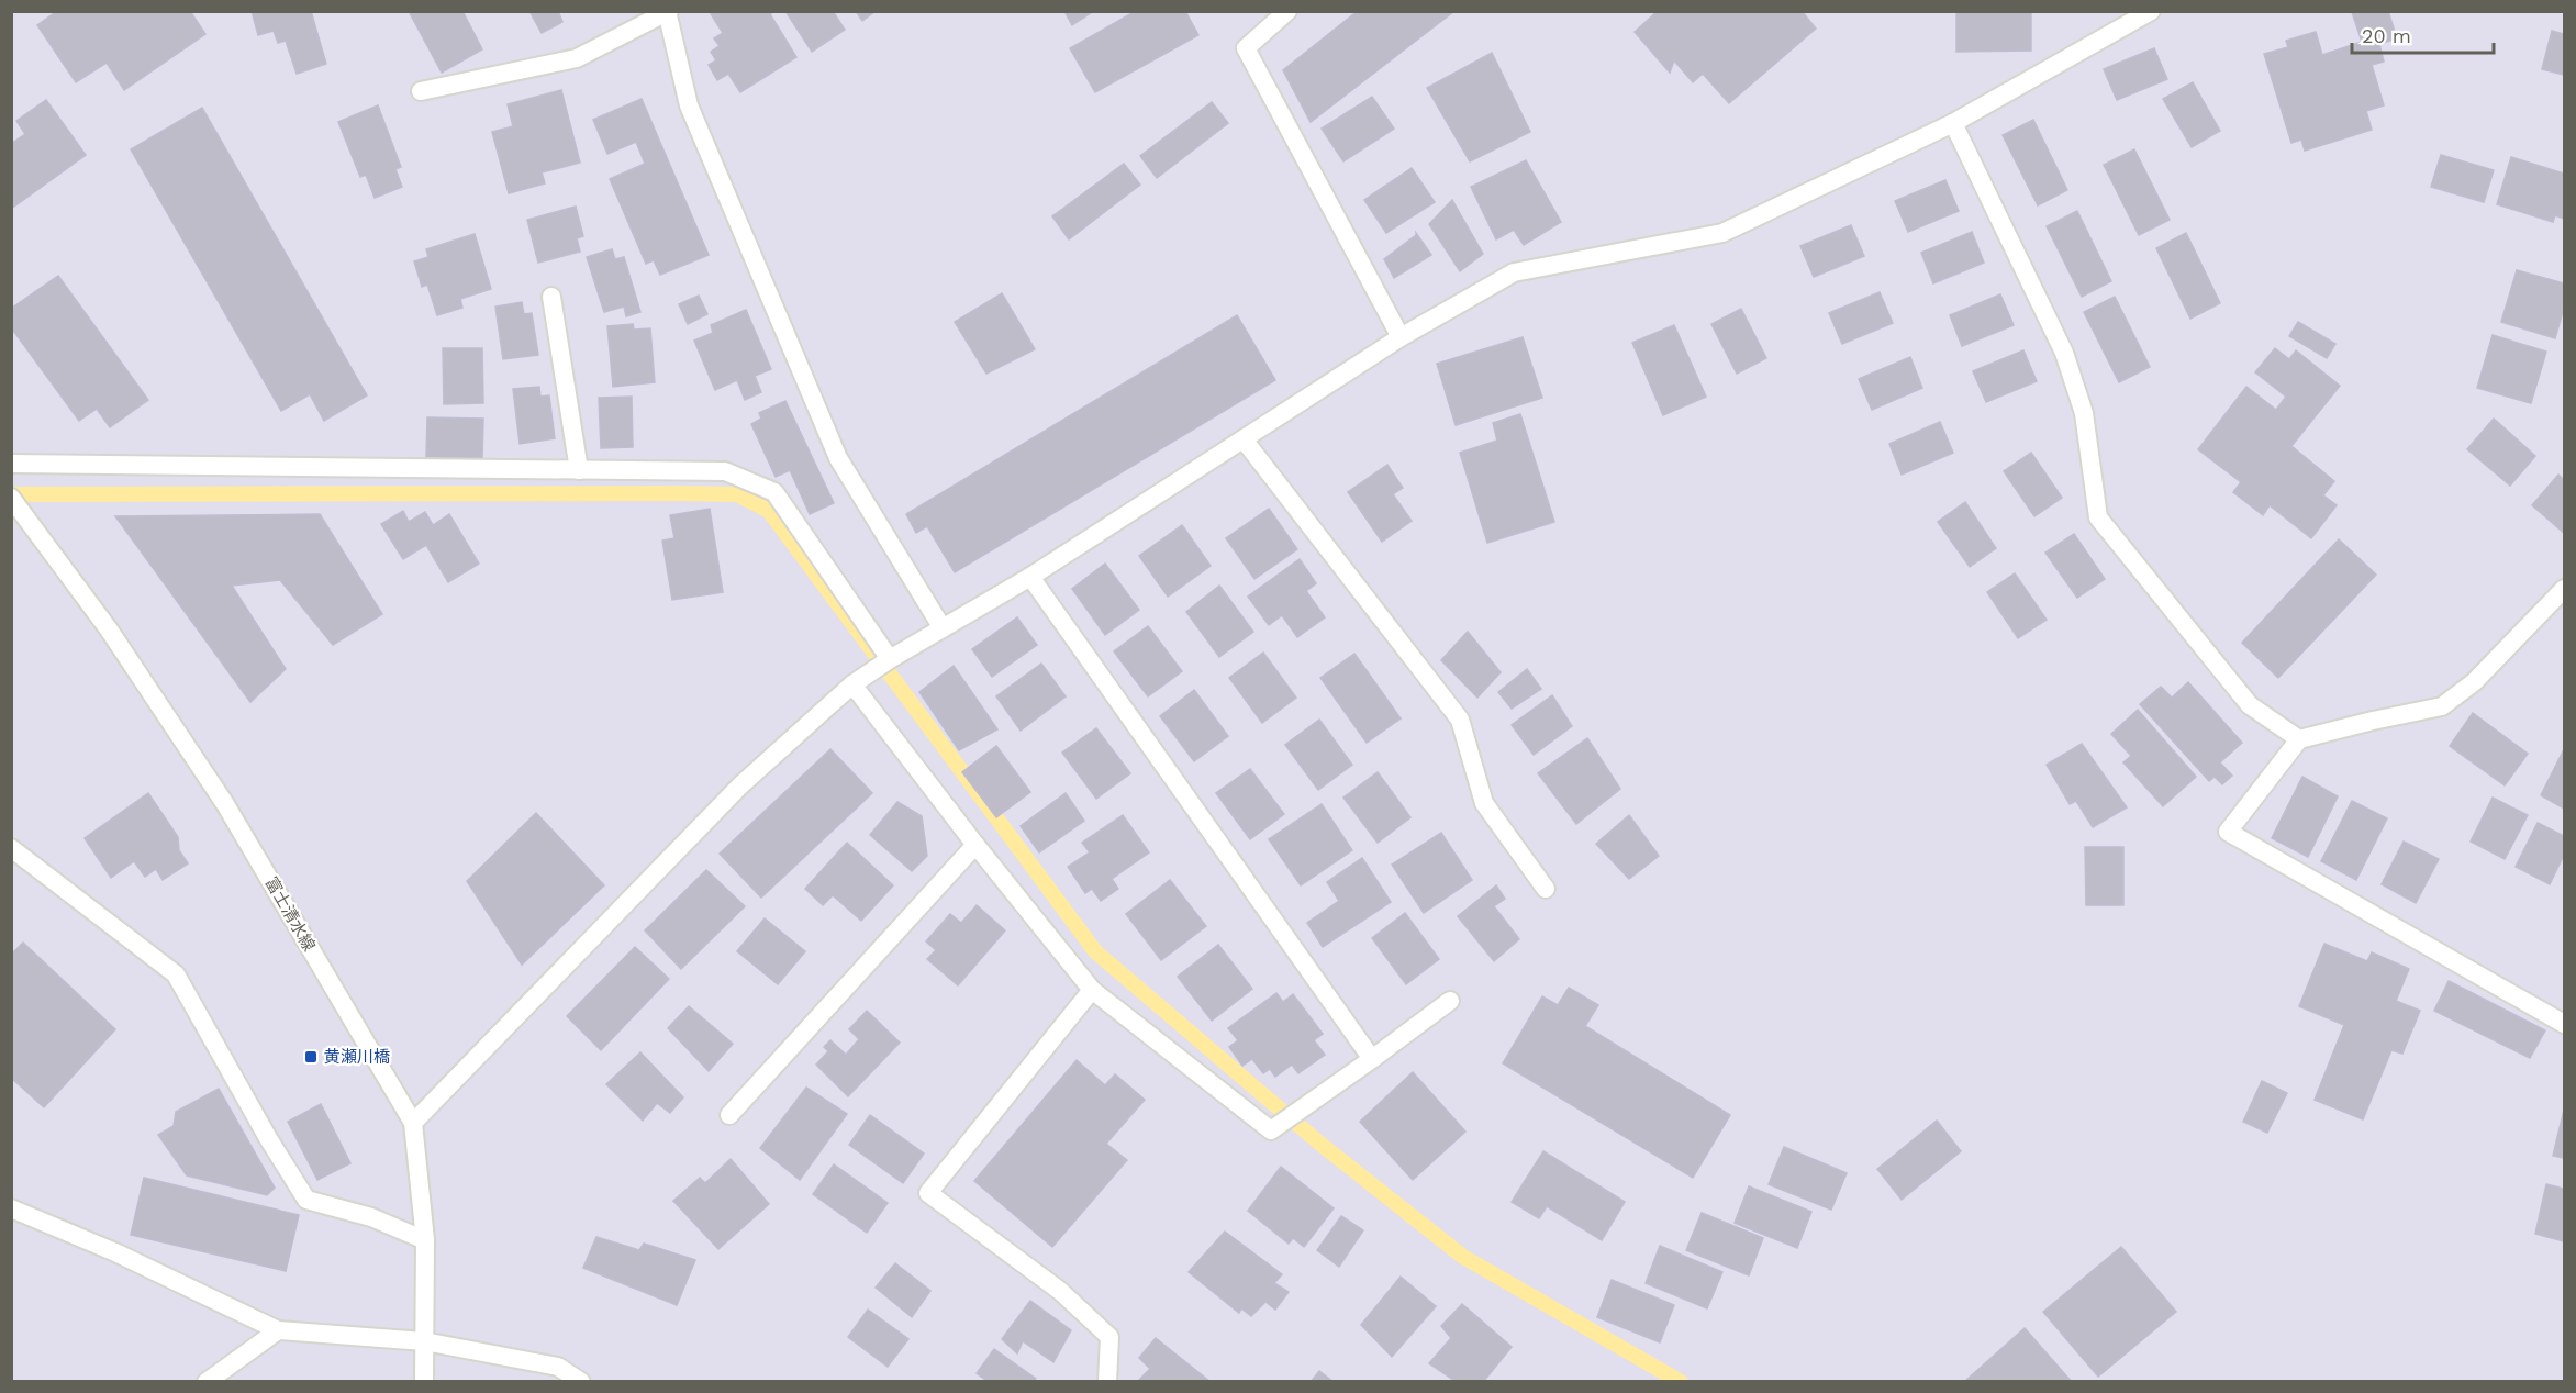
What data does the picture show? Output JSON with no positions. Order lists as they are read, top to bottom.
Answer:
{
  "streets": {
    "street": ["富士清水線"]
  },
  "places": {
    "transit": ["黄瀬川橋"]
  },
  "scale_bar": "20 m"
}
